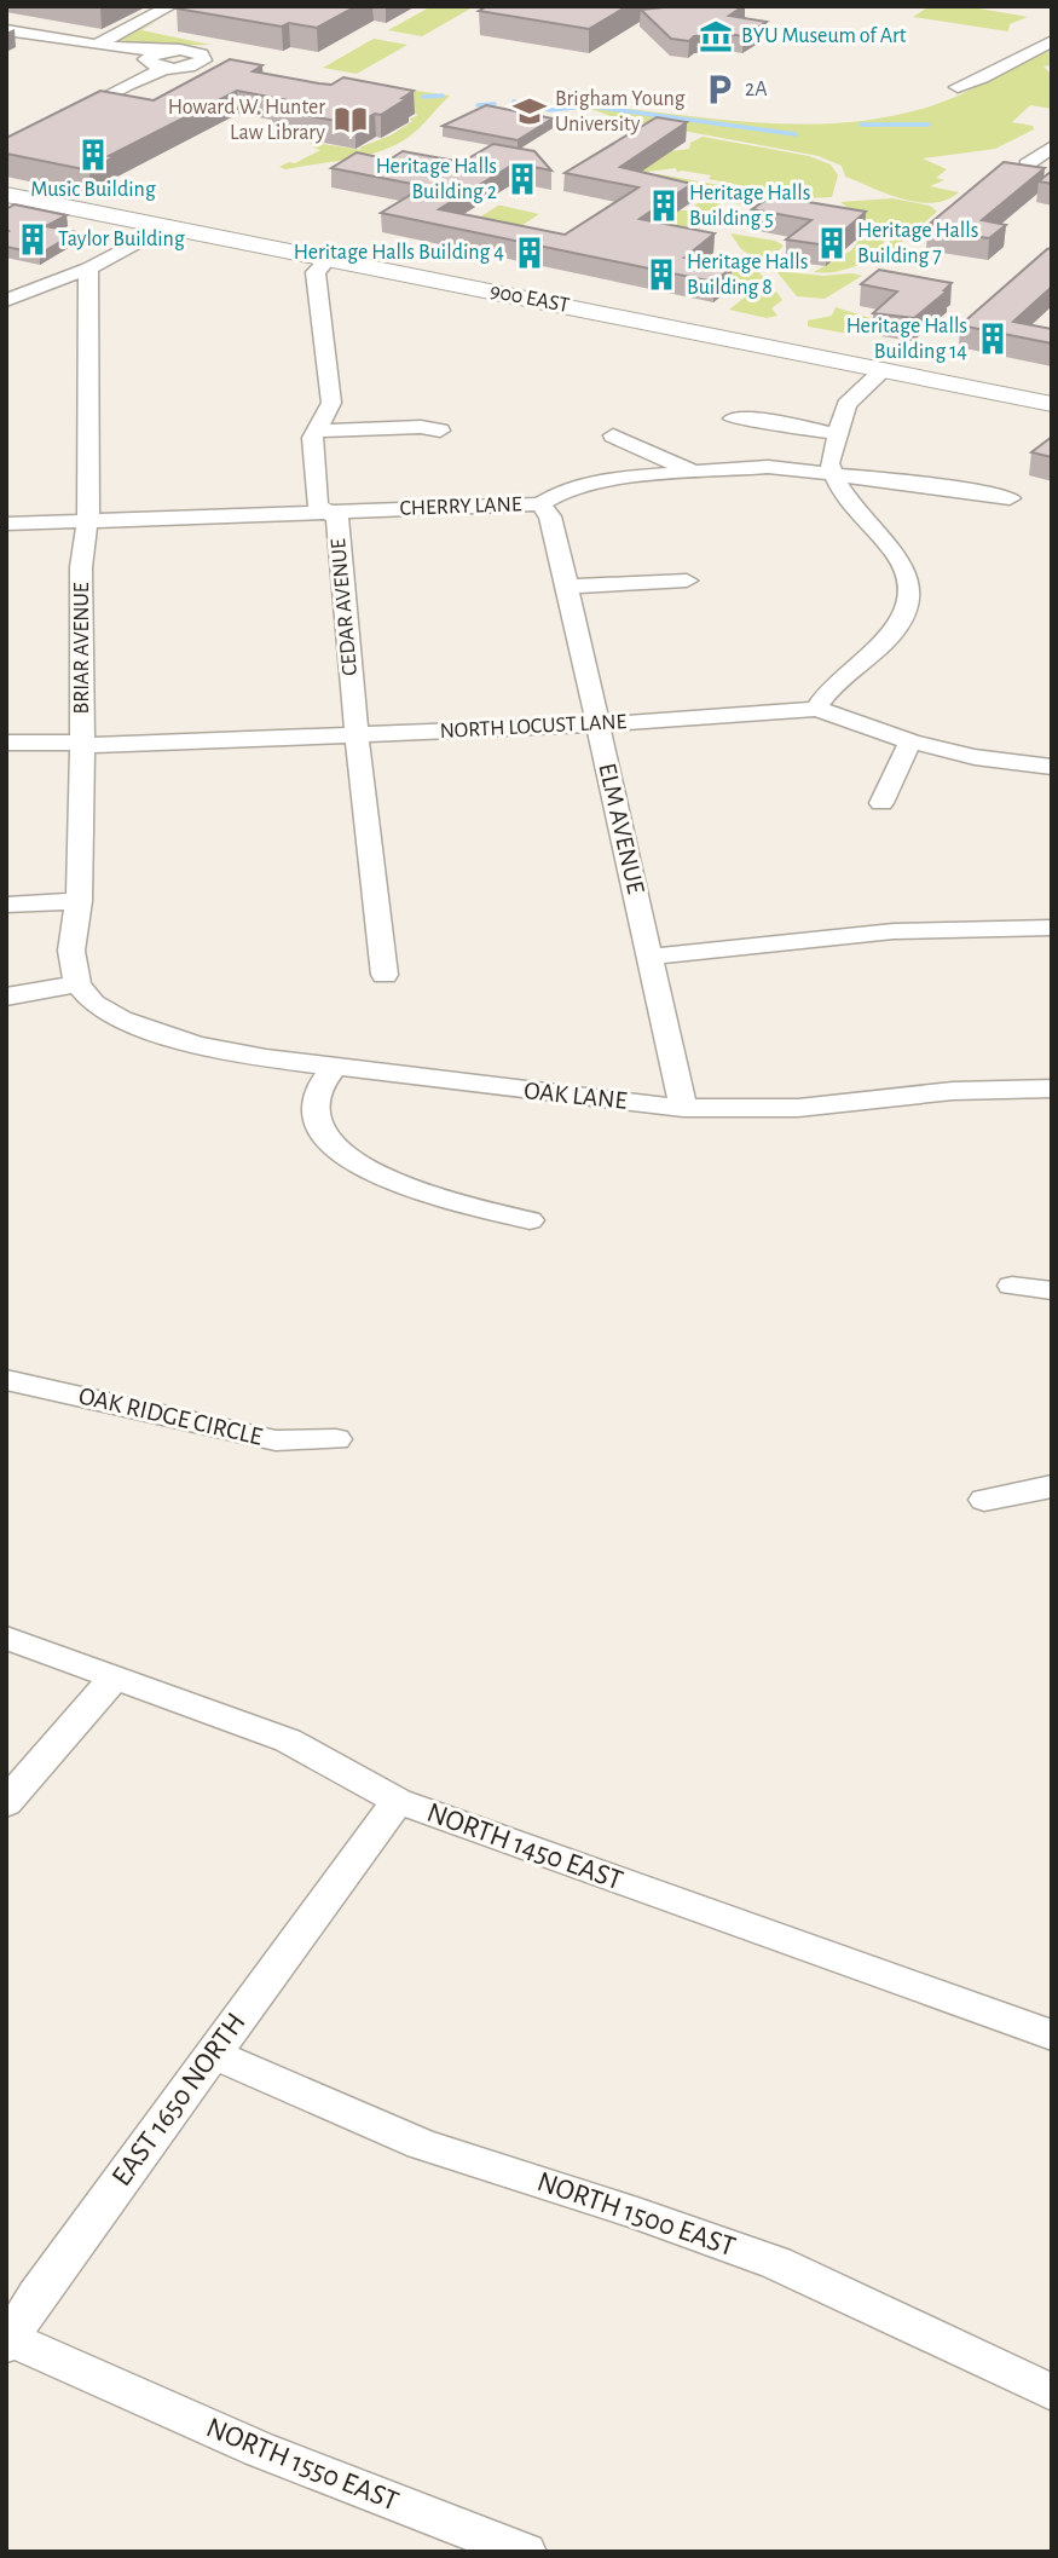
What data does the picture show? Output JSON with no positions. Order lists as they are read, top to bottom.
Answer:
{
  "streets": {
    "main road": ["900 EAST"],
    "street": [
      "CHERRY LANE",
      "CEDAR AVENUE",
      "BRIAR AVENUE",
      "NORTH LOCUST LANE",
      "ELM AVENUE",
      "OAK LANE",
      "OAK RIDGE CIRCLE",
      "NORTH 1450 EAST",
      "EAST 1650 NORTH",
      "NORTH 1500 EAST",
      "NORTH 1550 EAST"
    ]
  },
  "crossings": [
    ["900 EAST", "CEDAR AVENUE"],
    ["CHERRY LANE", "CEDAR AVENUE"],
    ["CHERRY LANE", "BRIAR AVENUE"],
    ["CHERRY LANE", "ELM AVENUE"],
    ["CEDAR AVENUE", "NORTH LOCUST LANE"],
    ["BRIAR AVENUE", "NORTH LOCUST LANE"],
    ["BRIAR AVENUE", "OAK LANE"],
    ["NORTH LOCUST LANE", "ELM AVENUE"],
    ["ELM AVENUE", "OAK LANE"],
    ["NORTH 1450 EAST", "EAST 1650 NORTH"],
    ["EAST 1650 NORTH", "NORTH 1500 EAST"],
    ["EAST 1650 NORTH", "NORTH 1550 EAST"]
  ],
  "places": {
    "museum": ["BYU Museum of Art"],
    "parking": ["2A"],
    "school or university": ["Brigham Young University"],
    "library": ["Howard W. Hunter Law Library"],
    "building": [
      "Music Building",
      "Heritage Halls Building 2",
      "Heritage Halls Building 5",
      "Taylor Building",
      "Heritage Halls Building 7",
      "Heritage Halls Building 4",
      "Heritage Halls Building 8",
      "Heritage Halls Building 14"
    ]
  }
}
